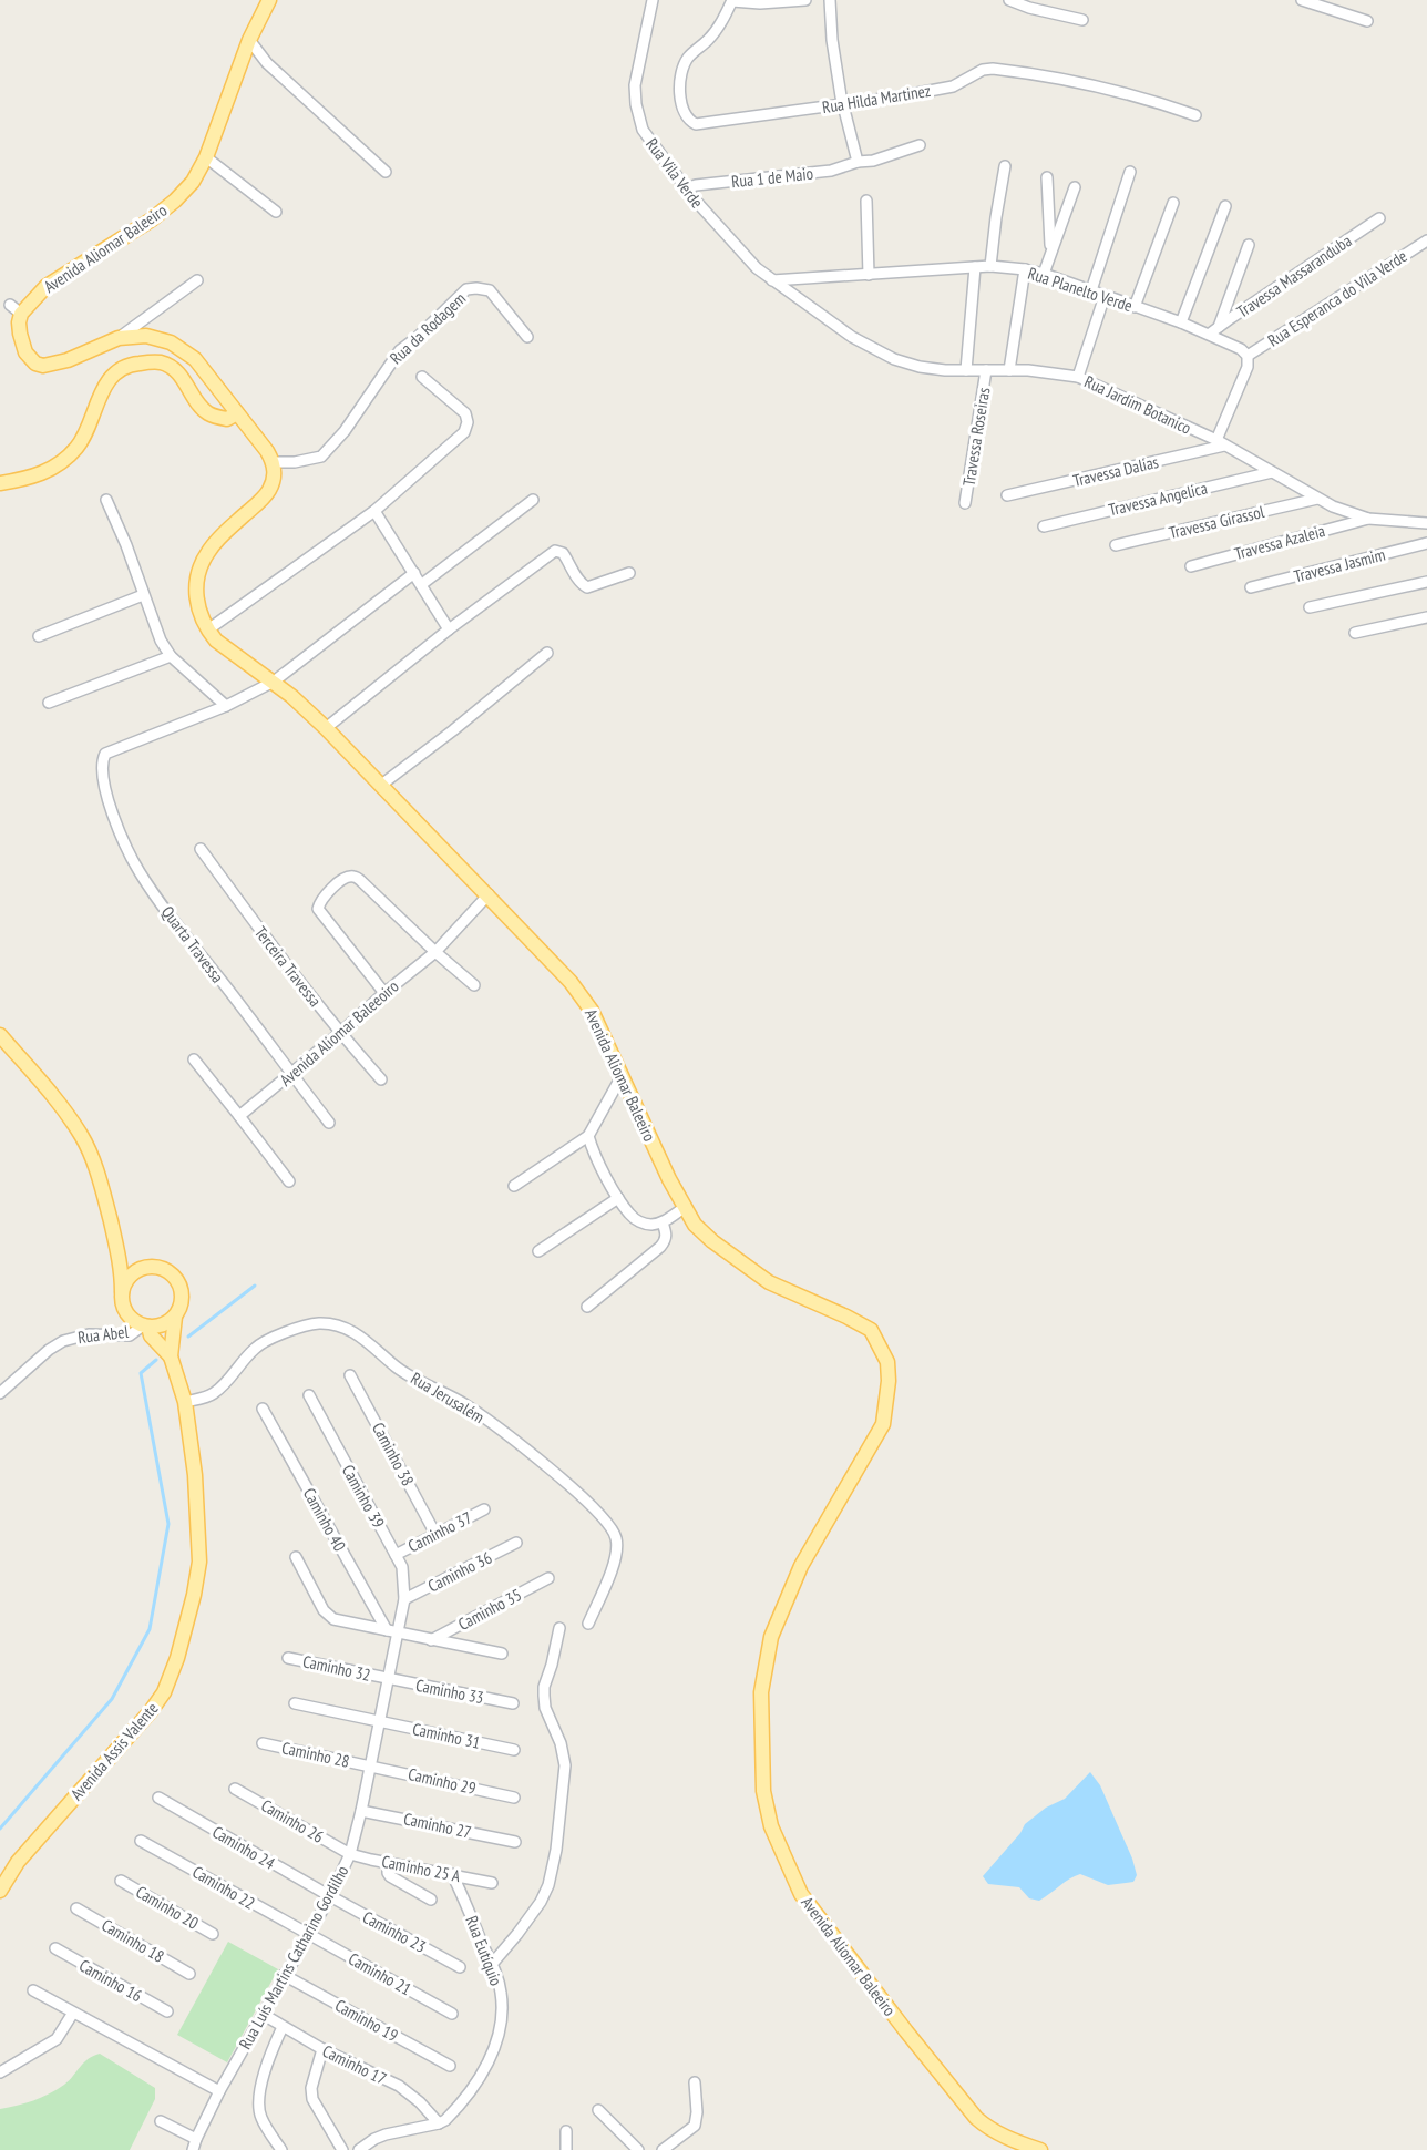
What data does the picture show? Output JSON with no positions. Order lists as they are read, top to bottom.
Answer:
{
  "streets": {
    "main road": ["Avenida Aliomar Baleeiro", "Avenida Assis Valente"],
    "street": [
      "Rua Hilda Martinez",
      "Rua Vila Verde",
      "Rua 1 de Maio",
      "Travessa Massaranduba",
      "Rua Planelto Verde",
      "Rua Esperanca do Vila Verde",
      "Rua da Rodagem",
      "Rua Jardim Botanico",
      "Travessa Roseiras",
      "Travessa Dalias",
      "Travessa Angelica",
      "Travessa Girassol",
      "Travessa Azaleia",
      "Travessa Jasmim",
      "Quarta Travessa",
      "Terceira Travessa",
      "Avenida Aliomar Baleeoiro",
      "Rua Abel",
      "Rua Jerusalém",
      "Caminho 38",
      "Caminho 39",
      "Caminho 40",
      "Caminho 37",
      "Caminho 36",
      "Caminho 35",
      "Caminho 32",
      "Caminho 33",
      "Caminho 31",
      "Caminho 28",
      "Caminho 29",
      "Caminho 26",
      "Caminho 27",
      "Caminho 24",
      "Caminho 25 A",
      "Caminho 22",
      "Caminho 20",
      "Caminho 23",
      "Caminho 18",
      "Rua Eutíquio",
      "Rua Luís Martins Catharino Gordilho",
      "Caminho 21",
      "Caminho 16",
      "Caminho 19",
      "Caminho 17"
    ]
  },
  "crossings": [
    ["Rua Vila Verde", "Rua 1 de Maio"],
    ["Rua Vila Verde", "Rua Planelto Verde"],
    ["Rua Vila Verde", "Rua Jardim Botanico"],
    ["Avenida Aliomar Baleeiro", "Rua da Rodagem"],
    ["Avenida Aliomar Baleeiro", "Avenida Aliomar Baleeoiro"],
    ["Travessa Massaranduba", "Rua Planelto Verde"],
    ["Rua Planelto Verde", "Rua Esperanca do Vila Verde"],
    ["Rua Planelto Verde", "Rua Jardim Botanico"],
    ["Rua Jardim Botanico", "Travessa Roseiras"],
    ["Rua Jardim Botanico", "Travessa Dalias"],
    ["Rua Jardim Botanico", "Travessa Angelica"],
    ["Rua Jardim Botanico", "Travessa Girassol"],
    ["Rua Jardim Botanico", "Travessa Azaleia"],
    ["Quarta Travessa", "Avenida Aliomar Baleeoiro"],
    ["Terceira Travessa", "Avenida Aliomar Baleeoiro"],
    ["Rua Abel", "Avenida Assis Valente"],
    ["Rua Jerusalém", "Avenida Assis Valente"],
    ["Caminho 38", "Caminho 37"],
    ["Caminho 39", "Caminho 37"],
    ["Caminho 39", "Caminho 36"],
    ["Caminho 39", "Rua Luís Martins Catharino Gordilho"],
    ["Caminho 40", "Caminho 35"],
    ["Caminho 40", "Rua Luís Martins Catharino Gordilho"],
    ["Caminho 36", "Rua Luís Martins Catharino Gordilho"],
    ["Caminho 35", "Rua Luís Martins Catharino Gordilho"],
    ["Caminho 32", "Caminho 33"],
    ["Caminho 32", "Rua Luís Martins Catharino Gordilho"],
    ["Caminho 33", "Rua Luís Martins Catharino Gordilho"],
    ["Caminho 31", "Rua Luís Martins Catharino Gordilho"],
    ["Caminho 28", "Caminho 29"],
    ["Caminho 28", "Rua Luís Martins Catharino Gordilho"],
    ["Caminho 29", "Rua Luís Martins Catharino Gordilho"],
    ["Caminho 26", "Caminho 25 A"],
    ["Caminho 26", "Rua Luís Martins Catharino Gordilho"],
    ["Caminho 27", "Rua Luís Martins Catharino Gordilho"],
    ["Caminho 24", "Caminho 23"],
    ["Caminho 24", "Rua Luís Martins Catharino Gordilho"],
    ["Caminho 25 A", "Rua Eutíquio"],
    ["Caminho 25 A", "Rua Luís Martins Catharino Gordilho"],
    ["Caminho 22", "Rua Luís Martins Catharino Gordilho"],
    ["Caminho 22", "Caminho 21"],
    ["Caminho 23", "Rua Luís Martins Catharino Gordilho"],
    ["Rua Eutíquio", "Caminho 17"],
    ["Rua Luís Martins Catharino Gordilho", "Caminho 21"],
    ["Rua Luís Martins Catharino Gordilho", "Caminho 19"],
    ["Rua Luís Martins Catharino Gordilho", "Caminho 17"]
  ]
}
